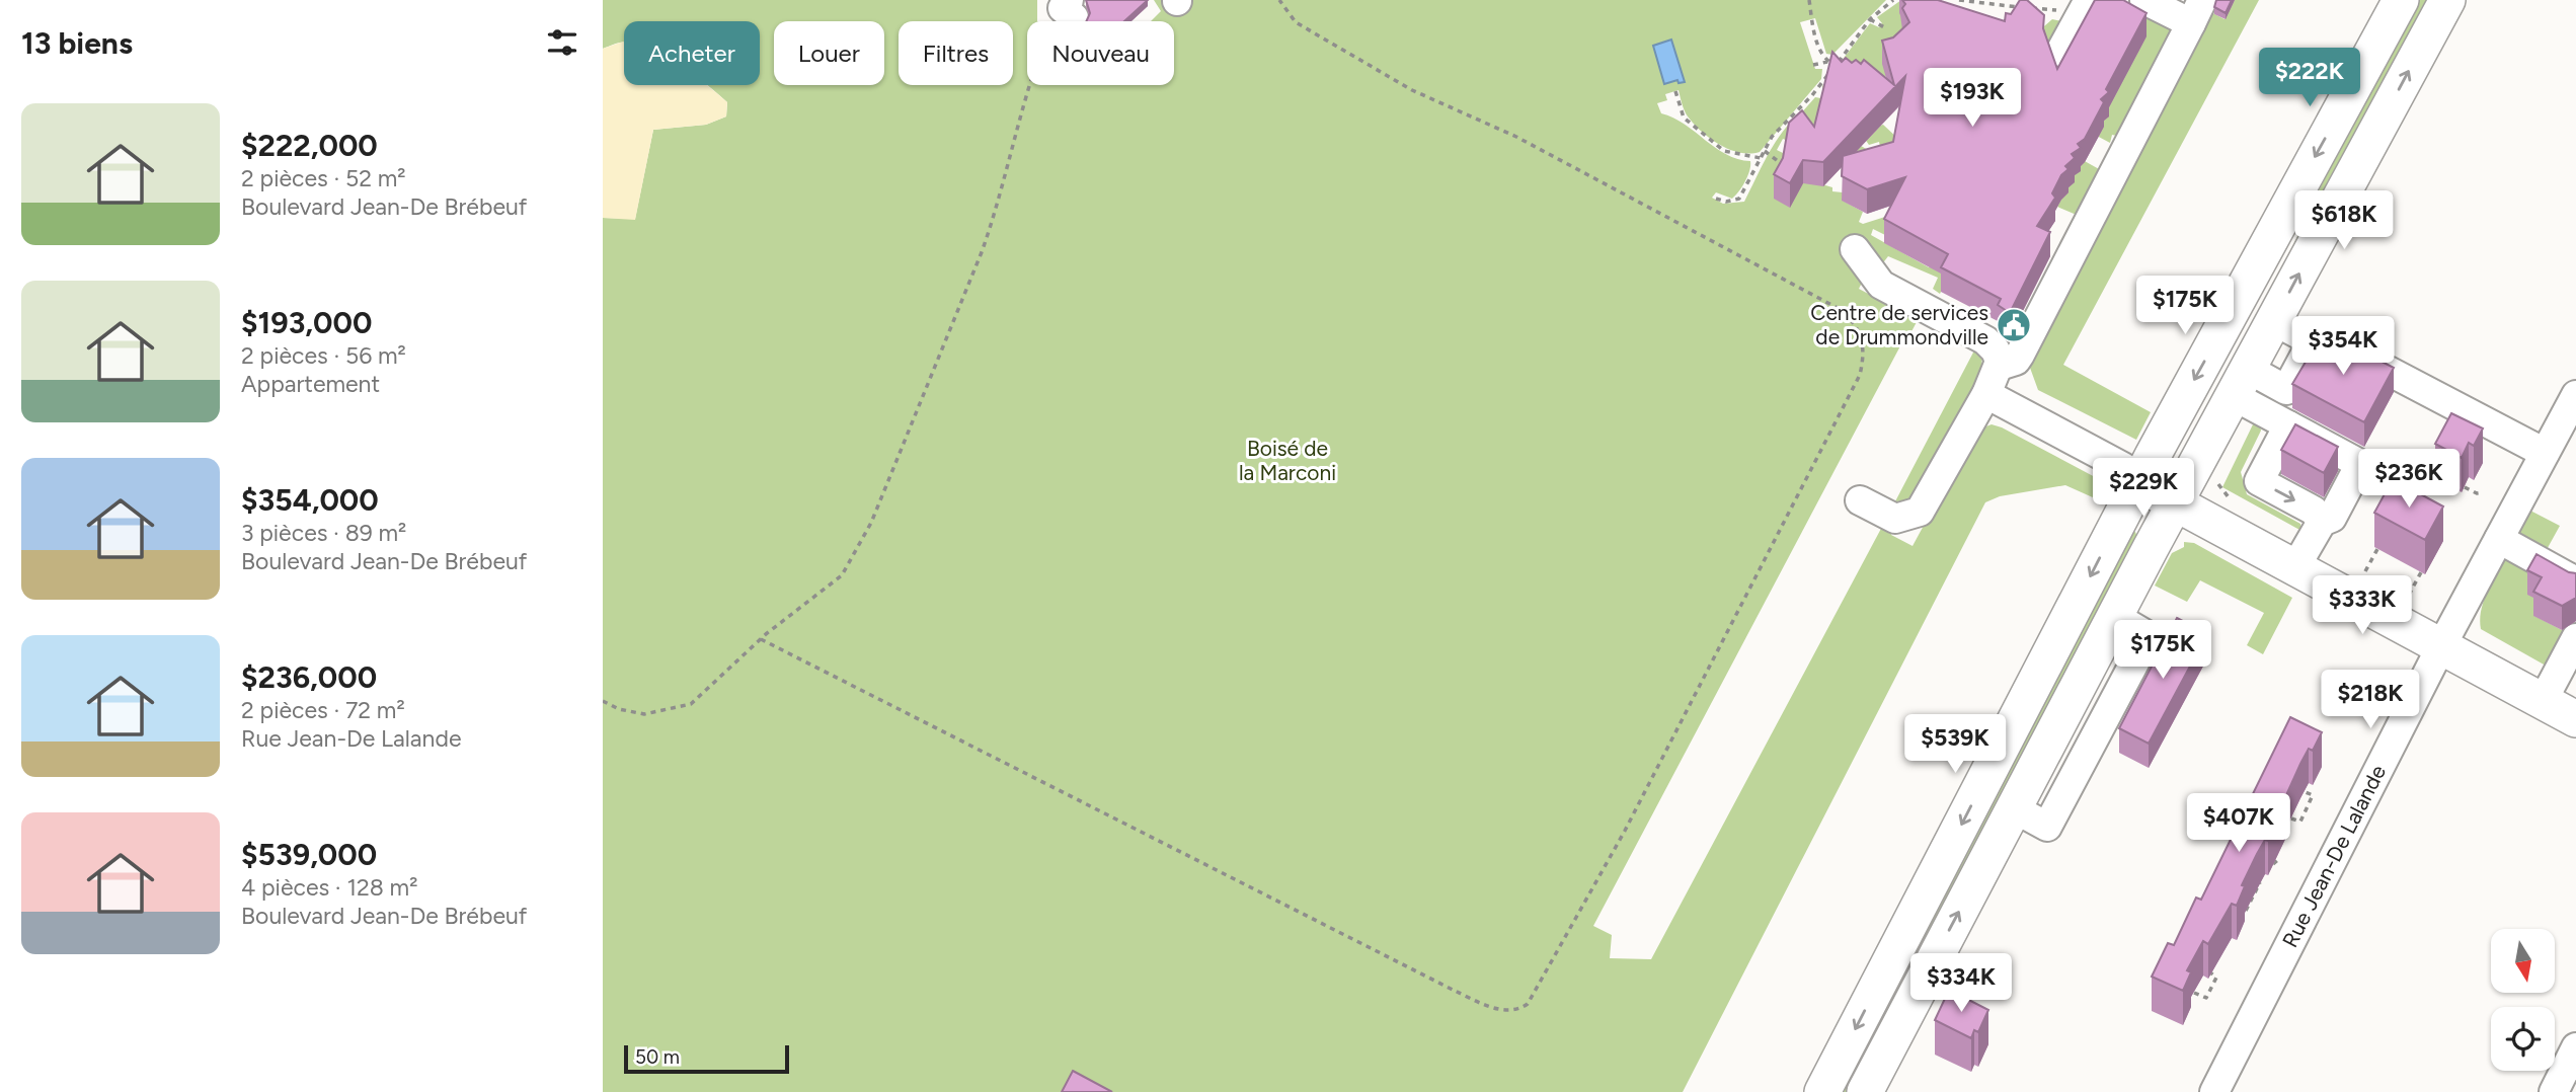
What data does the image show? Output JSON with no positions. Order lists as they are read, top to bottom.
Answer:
{
  "streets": {
    "street": ["Rue Jean-De Lalande"]
  },
  "parks": ["Boisé de la Marconi"],
  "places": {
    "public building": ["Centre de services de Drummondville"]
  },
  "scale_bar": "50 m",
  "north": "bottom",
  "page": {
    "heading": "13 biens",
    "chip": [
      "Acheter",
      "Louer",
      "Filtres",
      "Nouveau"
    ],
    "price": [
      "$222K",
      "$193K",
      "$618K",
      "$175K",
      "$354K",
      "$236K",
      "$229K",
      "$333K",
      "$175K",
      "$218K",
      "$539K",
      "$407K",
      "$334K"
    ],
    "list": [
      {
        "name": "$222,000",
        "note": "2 pièces · 52 m² · Boulevard Jean-De Brébeuf"
      },
      {
        "name": "$193,000",
        "note": "2 pièces · 56 m² · Appartement"
      },
      {
        "name": "$354,000",
        "note": "3 pièces · 89 m² · Boulevard Jean-De Brébeuf"
      },
      {
        "name": "$236,000",
        "note": "2 pièces · 72 m² · Rue Jean-De Lalande"
      },
      {
        "name": "$539,000",
        "note": "4 pièces · 128 m² · Boulevard Jean-De Brébeuf"
      }
    ],
    "scale": "50 m"
  }
}
